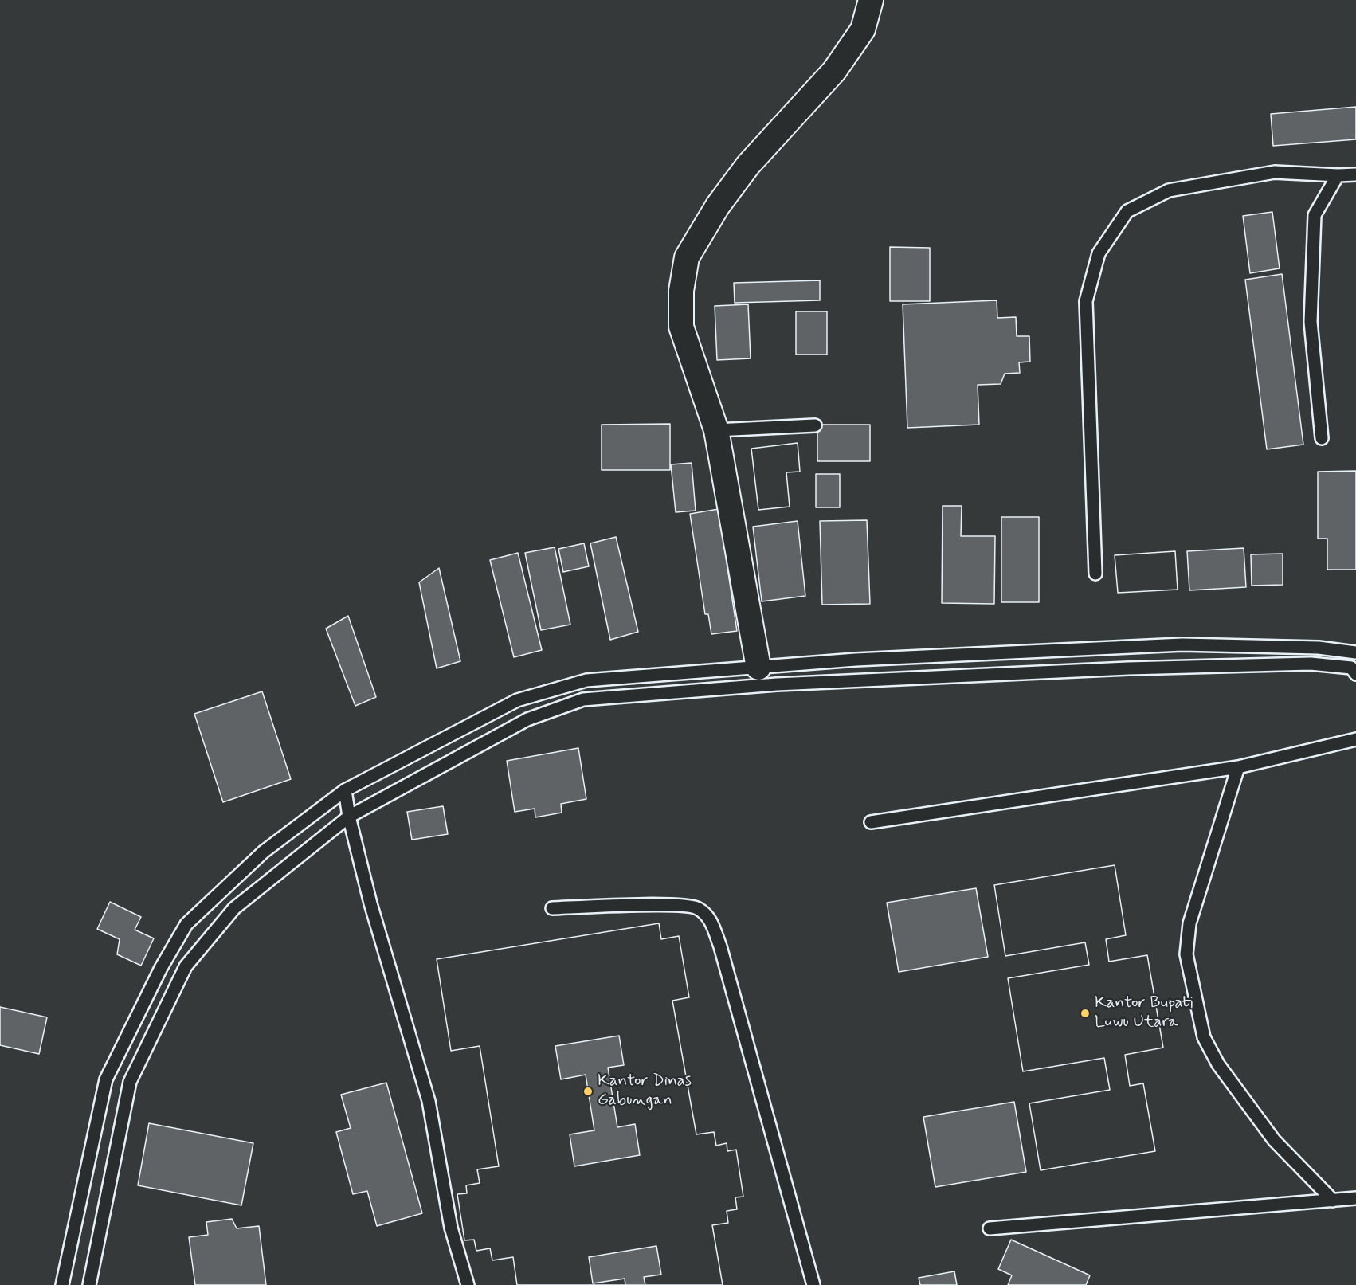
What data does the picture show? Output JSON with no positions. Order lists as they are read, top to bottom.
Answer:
{
  "places": ["Kantor Bupati Luwu Utara", "Kantor Dinas Gabungan"]
}
